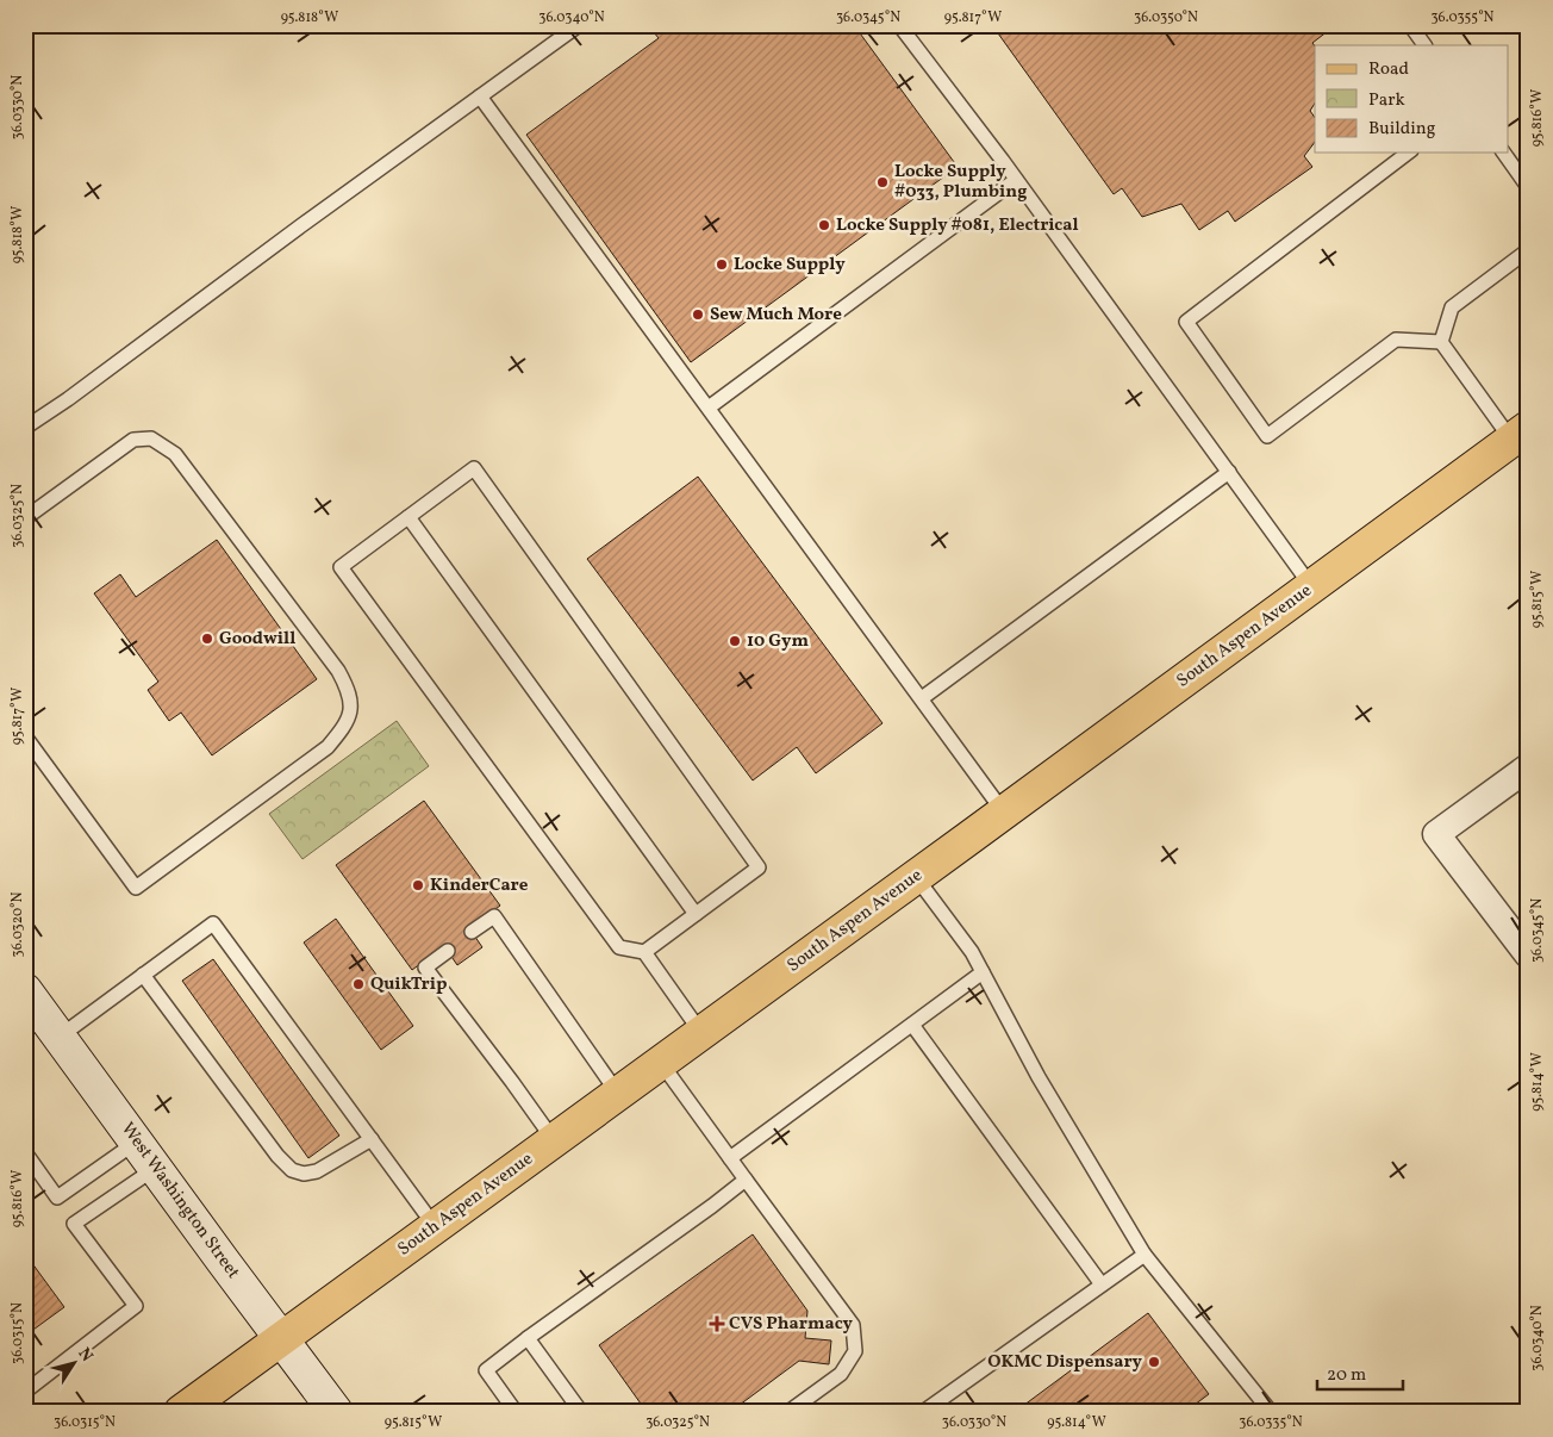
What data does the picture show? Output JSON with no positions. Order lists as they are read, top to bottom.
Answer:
{
  "streets": {
    "main road": ["South Aspen Avenue", "West Washington Street"]
  },
  "crossings": [
    ["South Aspen Avenue", "West Washington Street"]
  ],
  "places": {
    "other": [
      "Locke Supply #033, Plumbing",
      "Locke Supply #081, Electrical",
      "Locke Supply",
      "Sew Much More",
      "Goodwill",
      "10 Gym",
      "KinderCare",
      "QuikTrip",
      "OKMC Dispensary"
    ],
    "health": ["CVS Pharmacy"]
  },
  "legend": ["Road", "Park", "Building"],
  "scale_bar": "20 m",
  "north": "top right",
  "coordinates": [
    "95.818°W",
    "36.0340°N",
    "36.0345°N",
    "95.817°W",
    "36.0350°N",
    "36.0355°N",
    "36.0330°N",
    "95.816°W",
    "36.0325°N",
    "95.815°W",
    "36.0320°N",
    "95.814°W",
    "36.0315°N",
    "36.0335°N"
  ]
}
